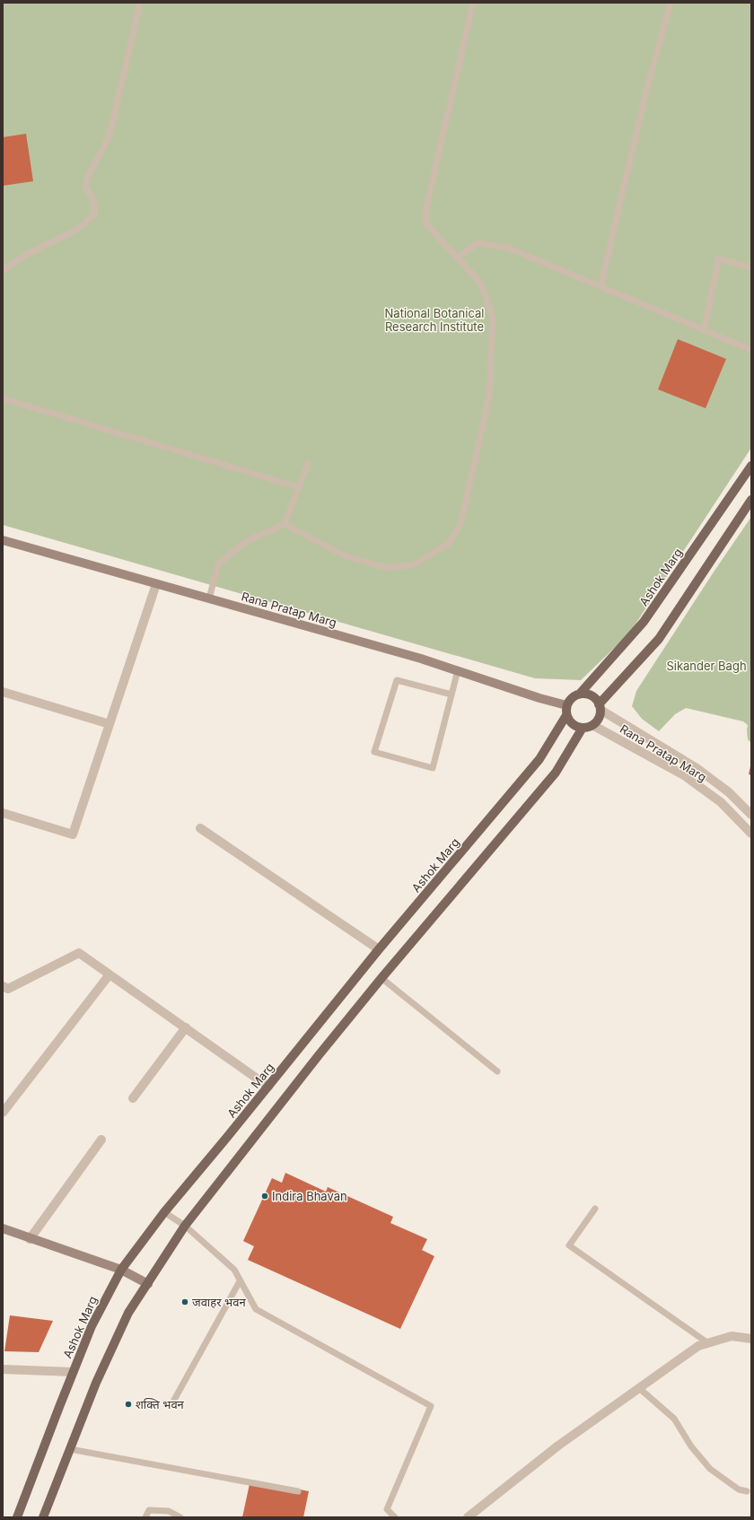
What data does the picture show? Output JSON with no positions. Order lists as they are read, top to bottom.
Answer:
{
  "streets": {
    "main road": ["Ashok Marg", "Rana Pratap Marg"]
  },
  "crossings": [
    ["Ashok Marg", "Rana Pratap Marg"]
  ],
  "parks": ["National Botanical Research Institute", "Sikander Bagh"],
  "places": ["Indira Bhavan", "जवाहर भवन", "शक्ति भवन"]
}
